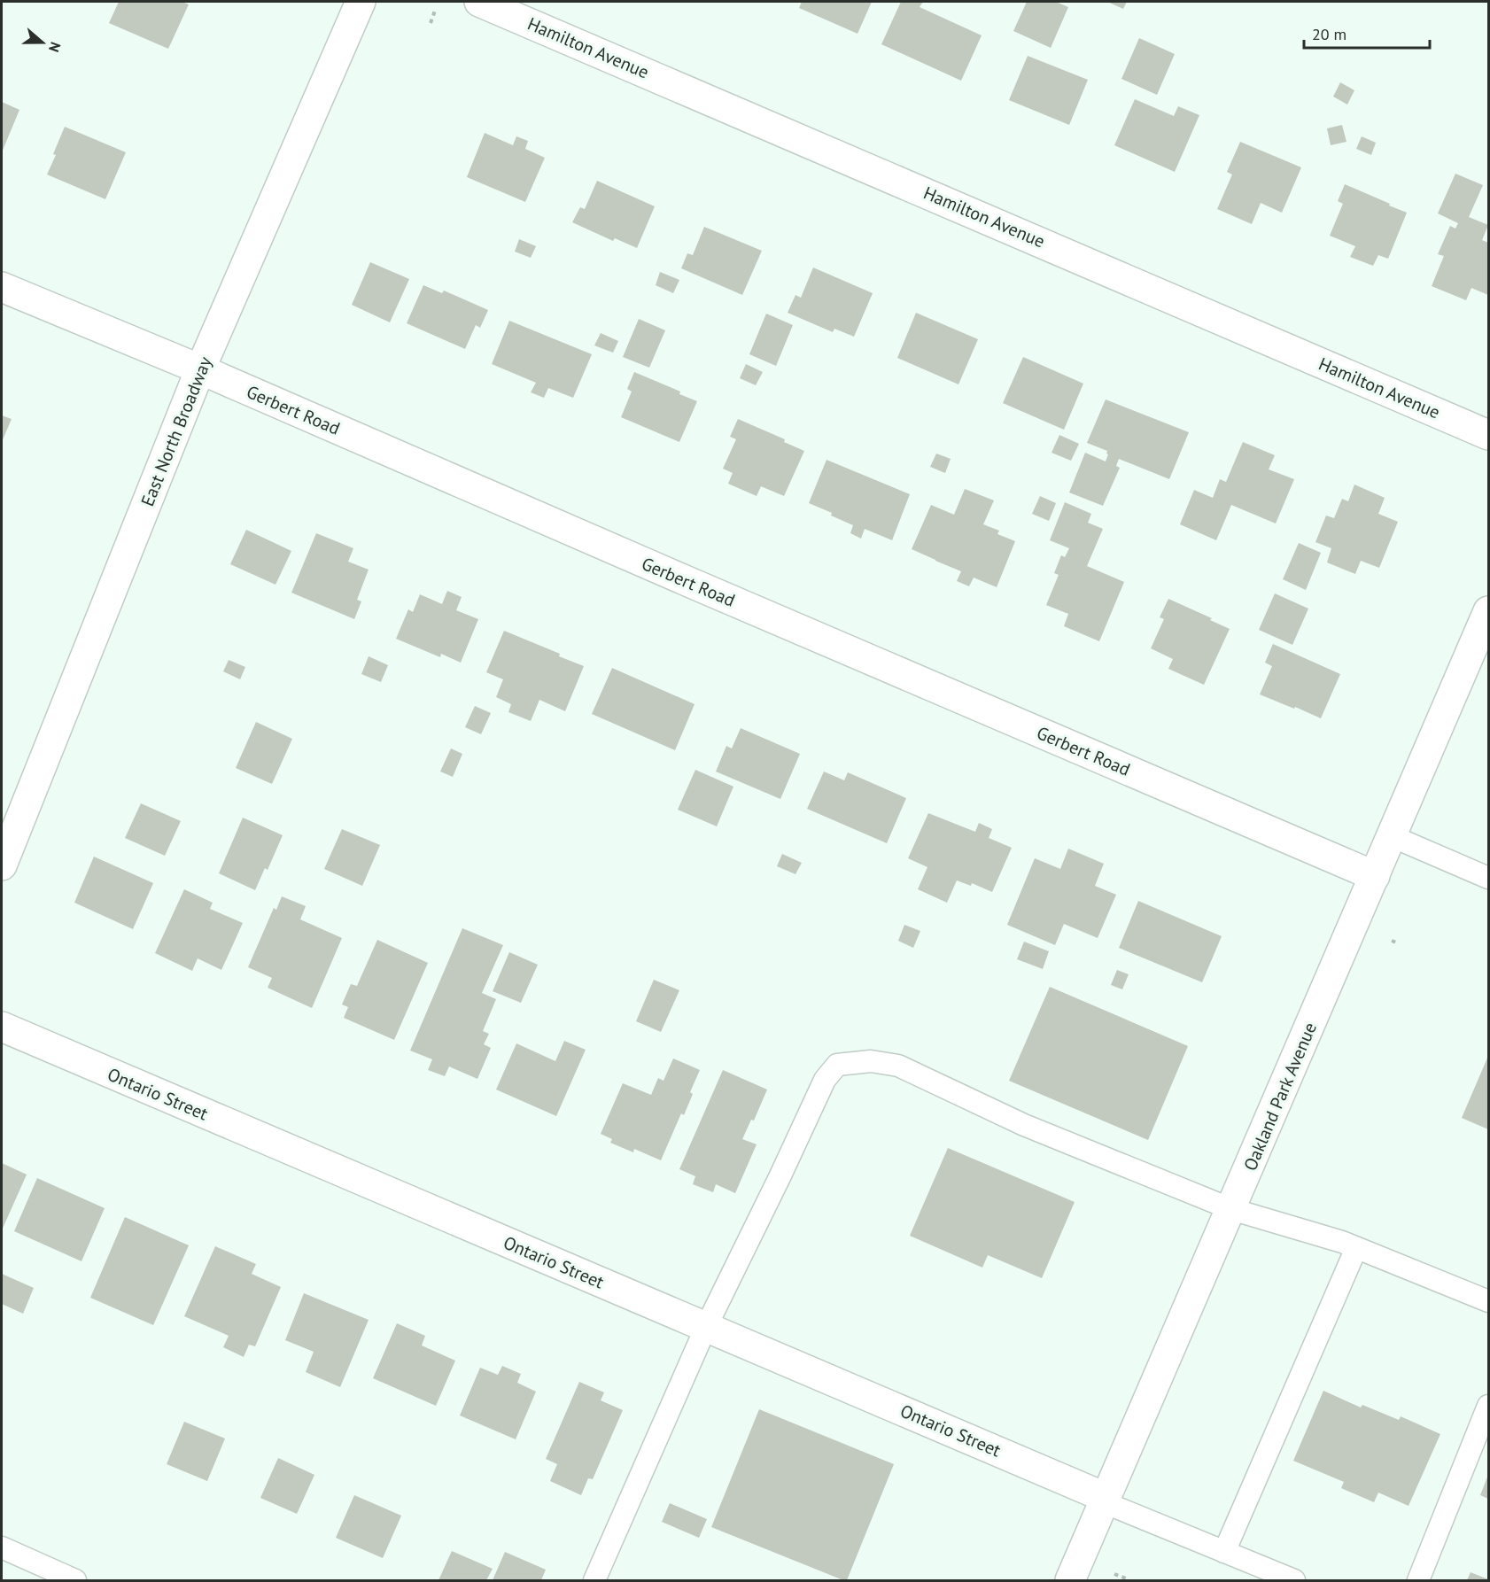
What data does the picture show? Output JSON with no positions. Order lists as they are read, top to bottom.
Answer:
{
  "streets": {
    "street": [
      "Hamilton Avenue",
      "Gerbert Road",
      "East North Broadway",
      "Ontario Street",
      "Oakland Park Avenue"
    ]
  },
  "crossings": [
    ["Gerbert Road", "East North Broadway"],
    ["Gerbert Road", "Oakland Park Avenue"],
    ["Ontario Street", "Oakland Park Avenue"]
  ],
  "scale_bar": "20 m",
  "north": "right"
}
